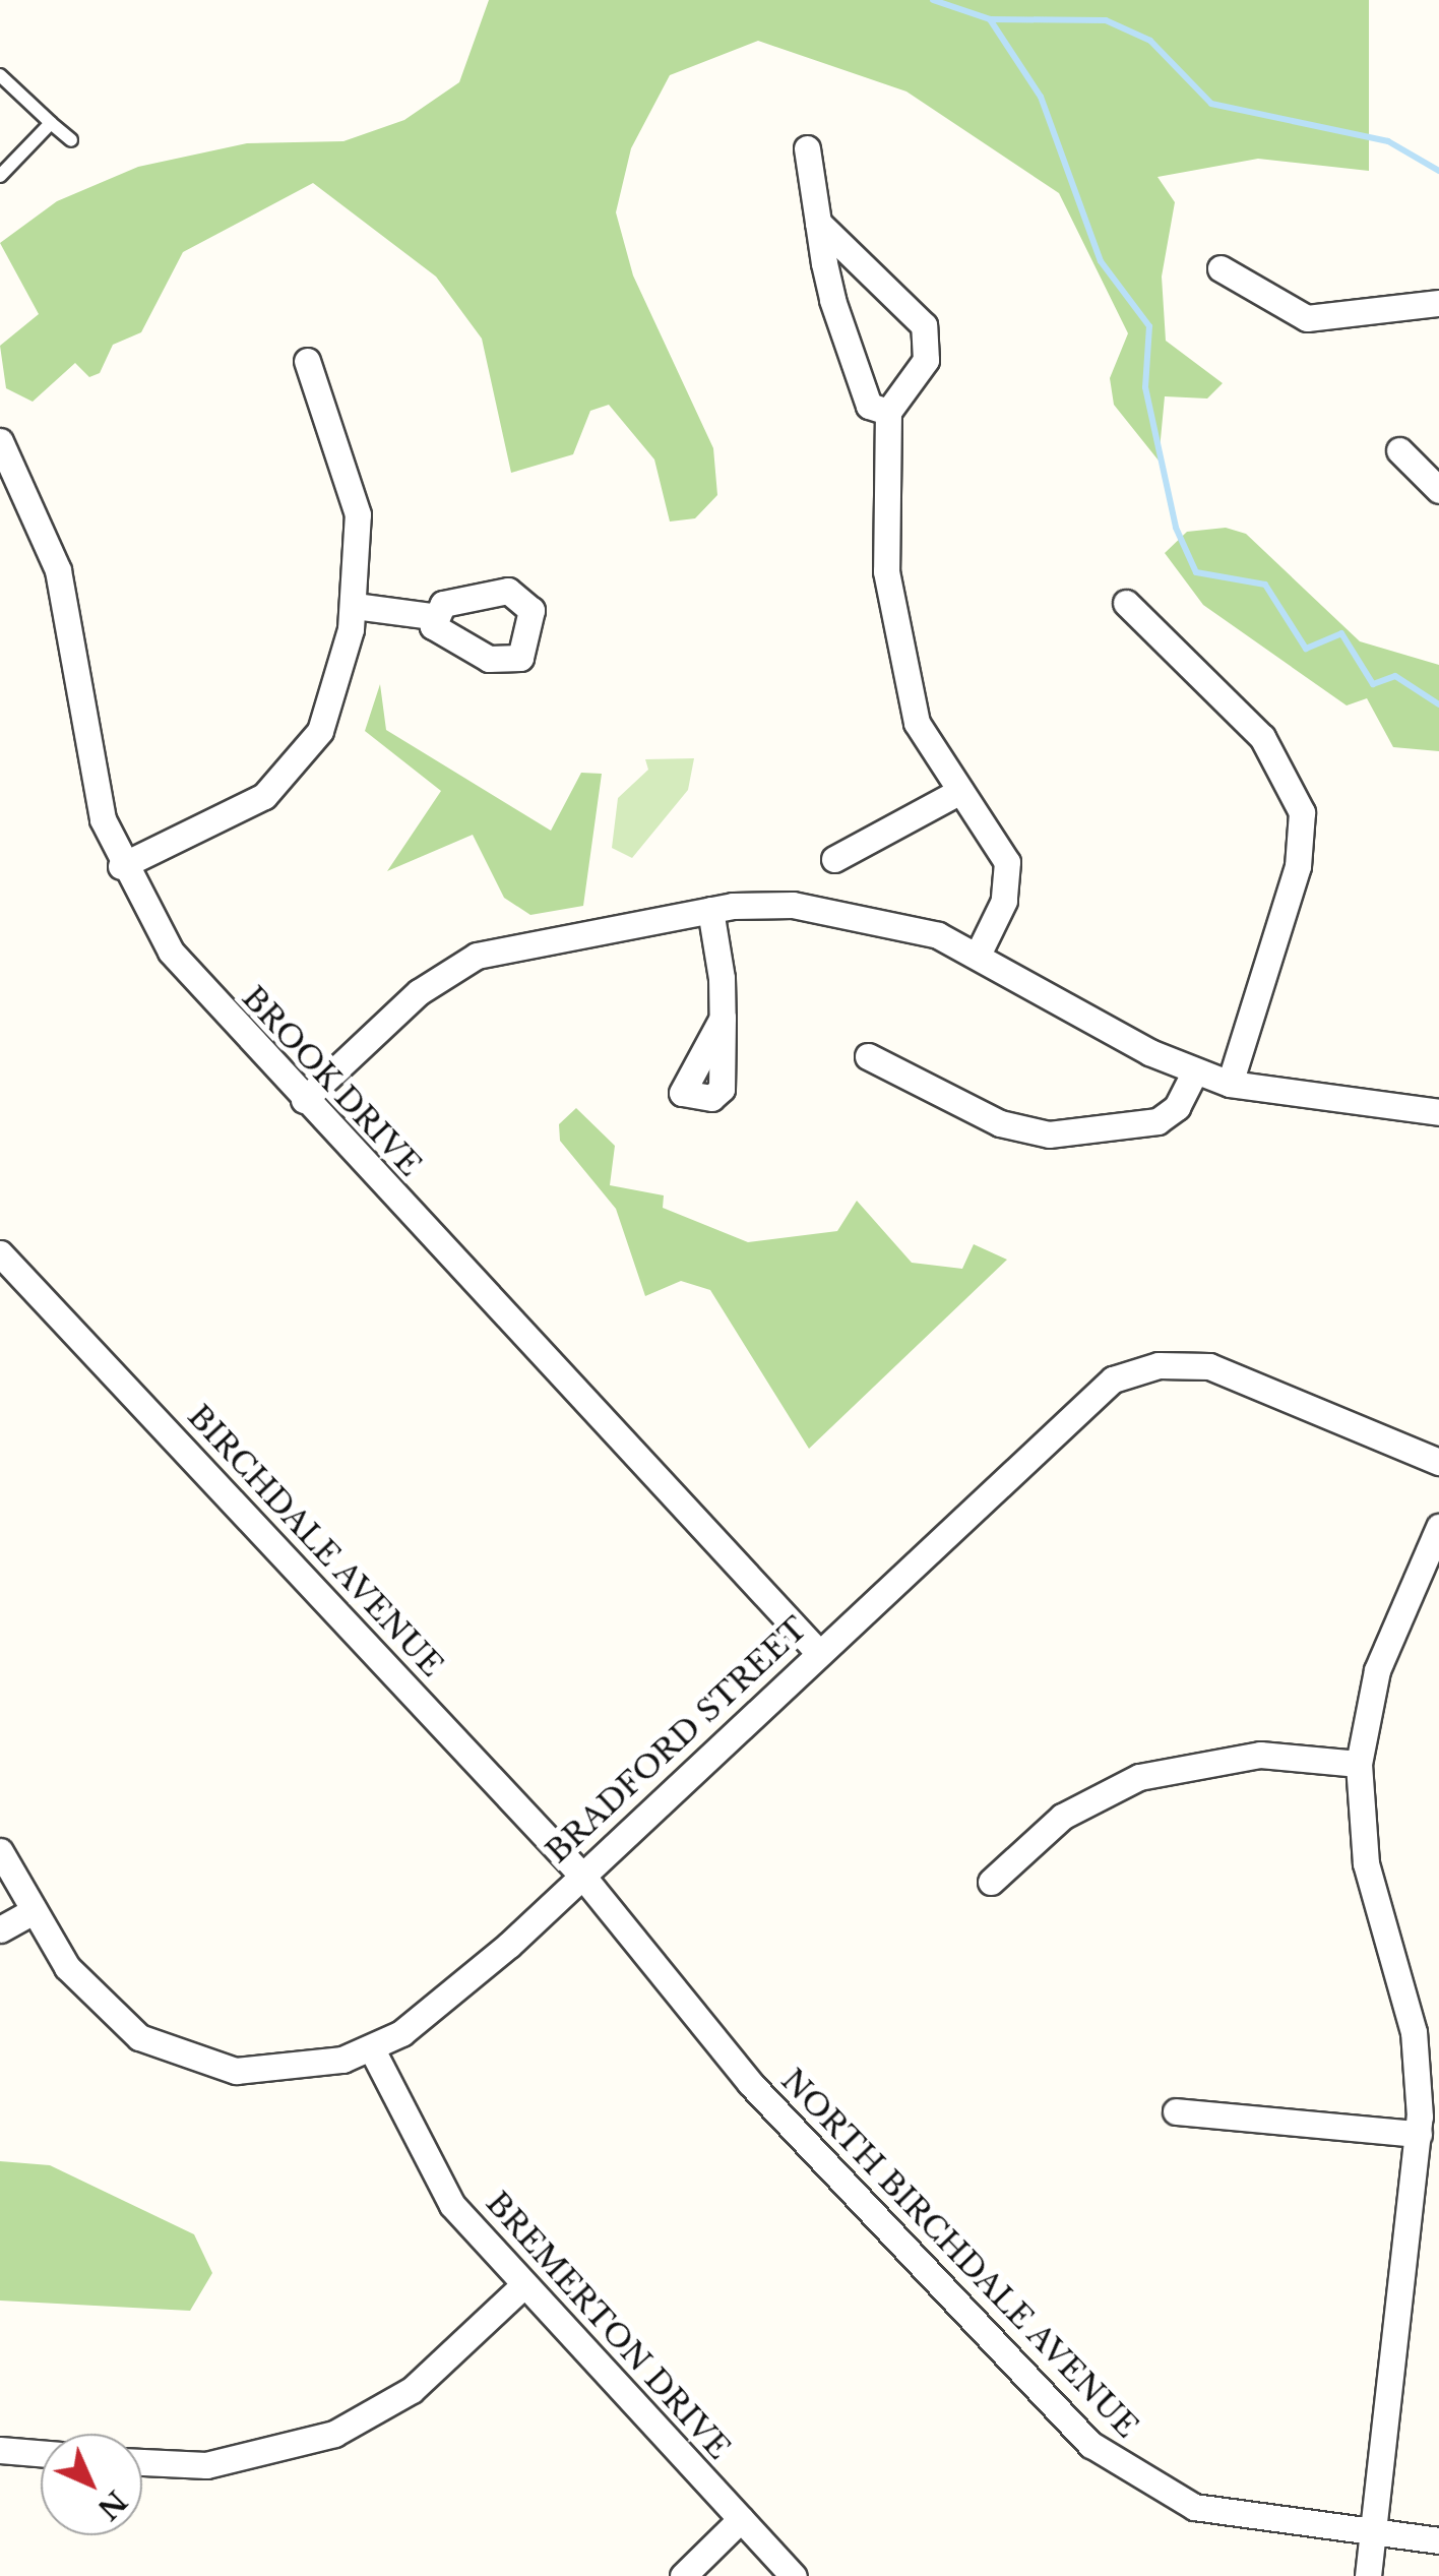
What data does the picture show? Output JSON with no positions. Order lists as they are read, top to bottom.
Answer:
{
  "streets": {
    "street": [
      "BROOK DRIVE",
      "BIRCHDALE AVENUE",
      "BRADFORD STREET",
      "NORTH BIRCHDALE AVENUE",
      "BREMERTON DRIVE"
    ]
  },
  "crossings": [
    ["BROOK DRIVE", "BRADFORD STREET"],
    ["BIRCHDALE AVENUE", "BRADFORD STREET"],
    ["BIRCHDALE AVENUE", "NORTH BIRCHDALE AVENUE"],
    ["BRADFORD STREET", "NORTH BIRCHDALE AVENUE"],
    ["BRADFORD STREET", "BREMERTON DRIVE"]
  ],
  "north": "bottom right"
}
